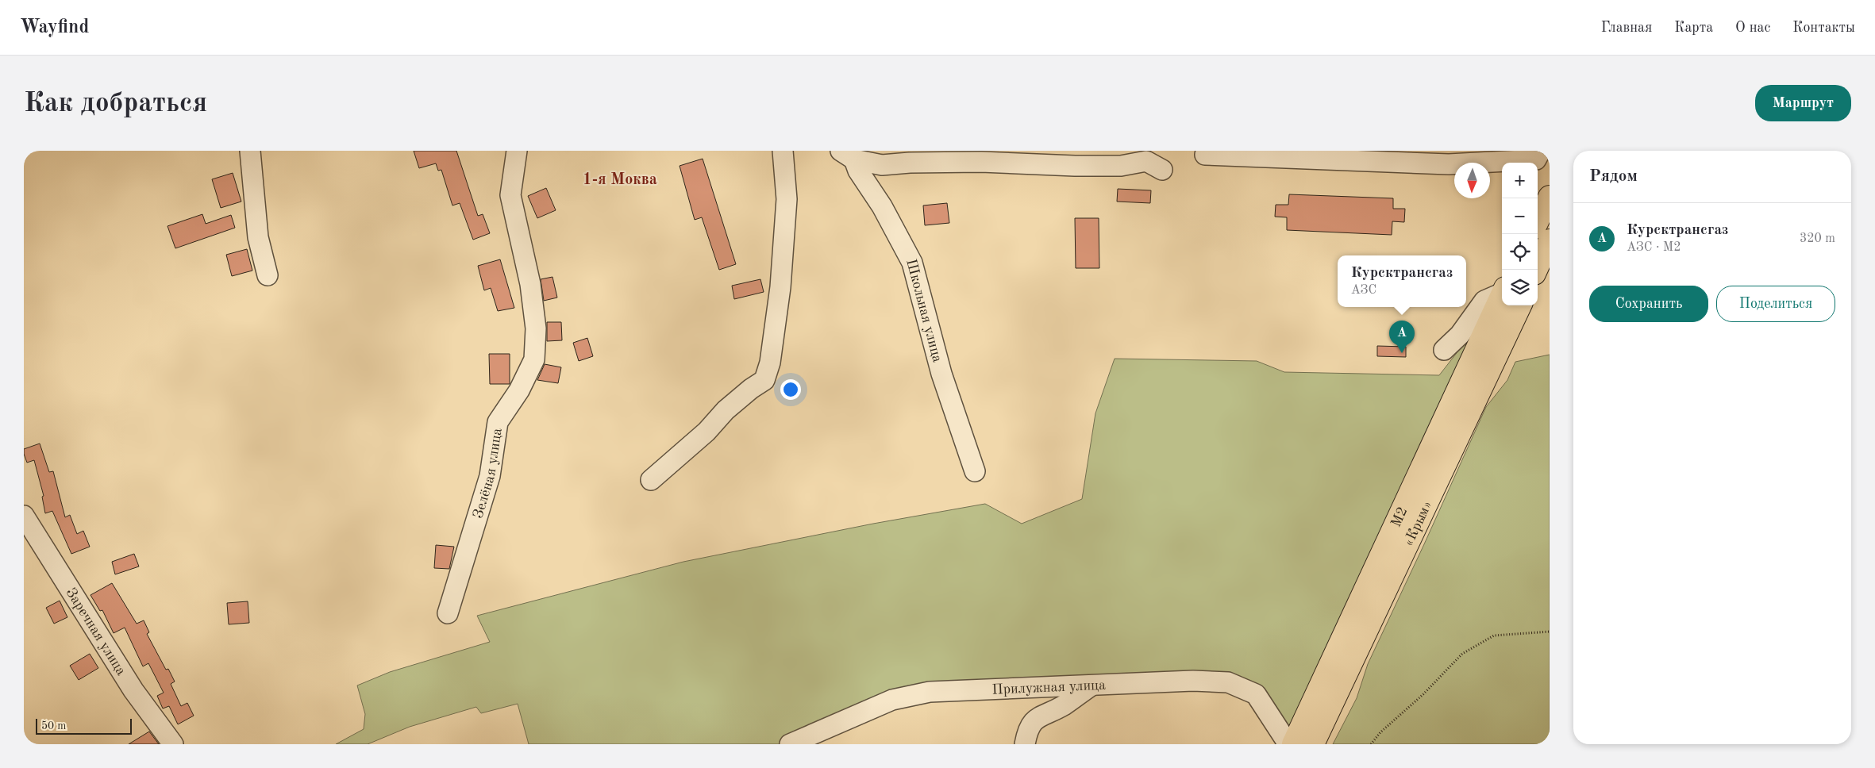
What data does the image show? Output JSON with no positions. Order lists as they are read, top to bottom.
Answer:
{
  "streets": {
    "highway": ["М2", "«Крым»"],
    "street": [
      "Школьная улица",
      "Зелёная улица",
      "Заречная улица",
      "Прилужная улица"
    ]
  },
  "districts": ["1-я Моква"],
  "scale_bar": "50 m",
  "north": "bottom",
  "page": {
    "header": "Wayfind",
    "nav": [
      "Главная",
      "Карта",
      "О нас",
      "Контакты"
    ],
    "buttons": [
      "Маршрут",
      ["Сохранить", "Поделиться"]
    ],
    "title": "Как добраться",
    "heading": "Рядом",
    "map_buttons": ["+", "−"],
    "list": [
      {
        "mark": "A",
        "name": "Курсктрансгаз",
        "note": "АЗС · М2",
        "value": "320 m"
      }
    ],
    "popup": ["Курсктрансгаз", "АЗС"],
    "pins": "A",
    "scale": "50 m"
  }
}
